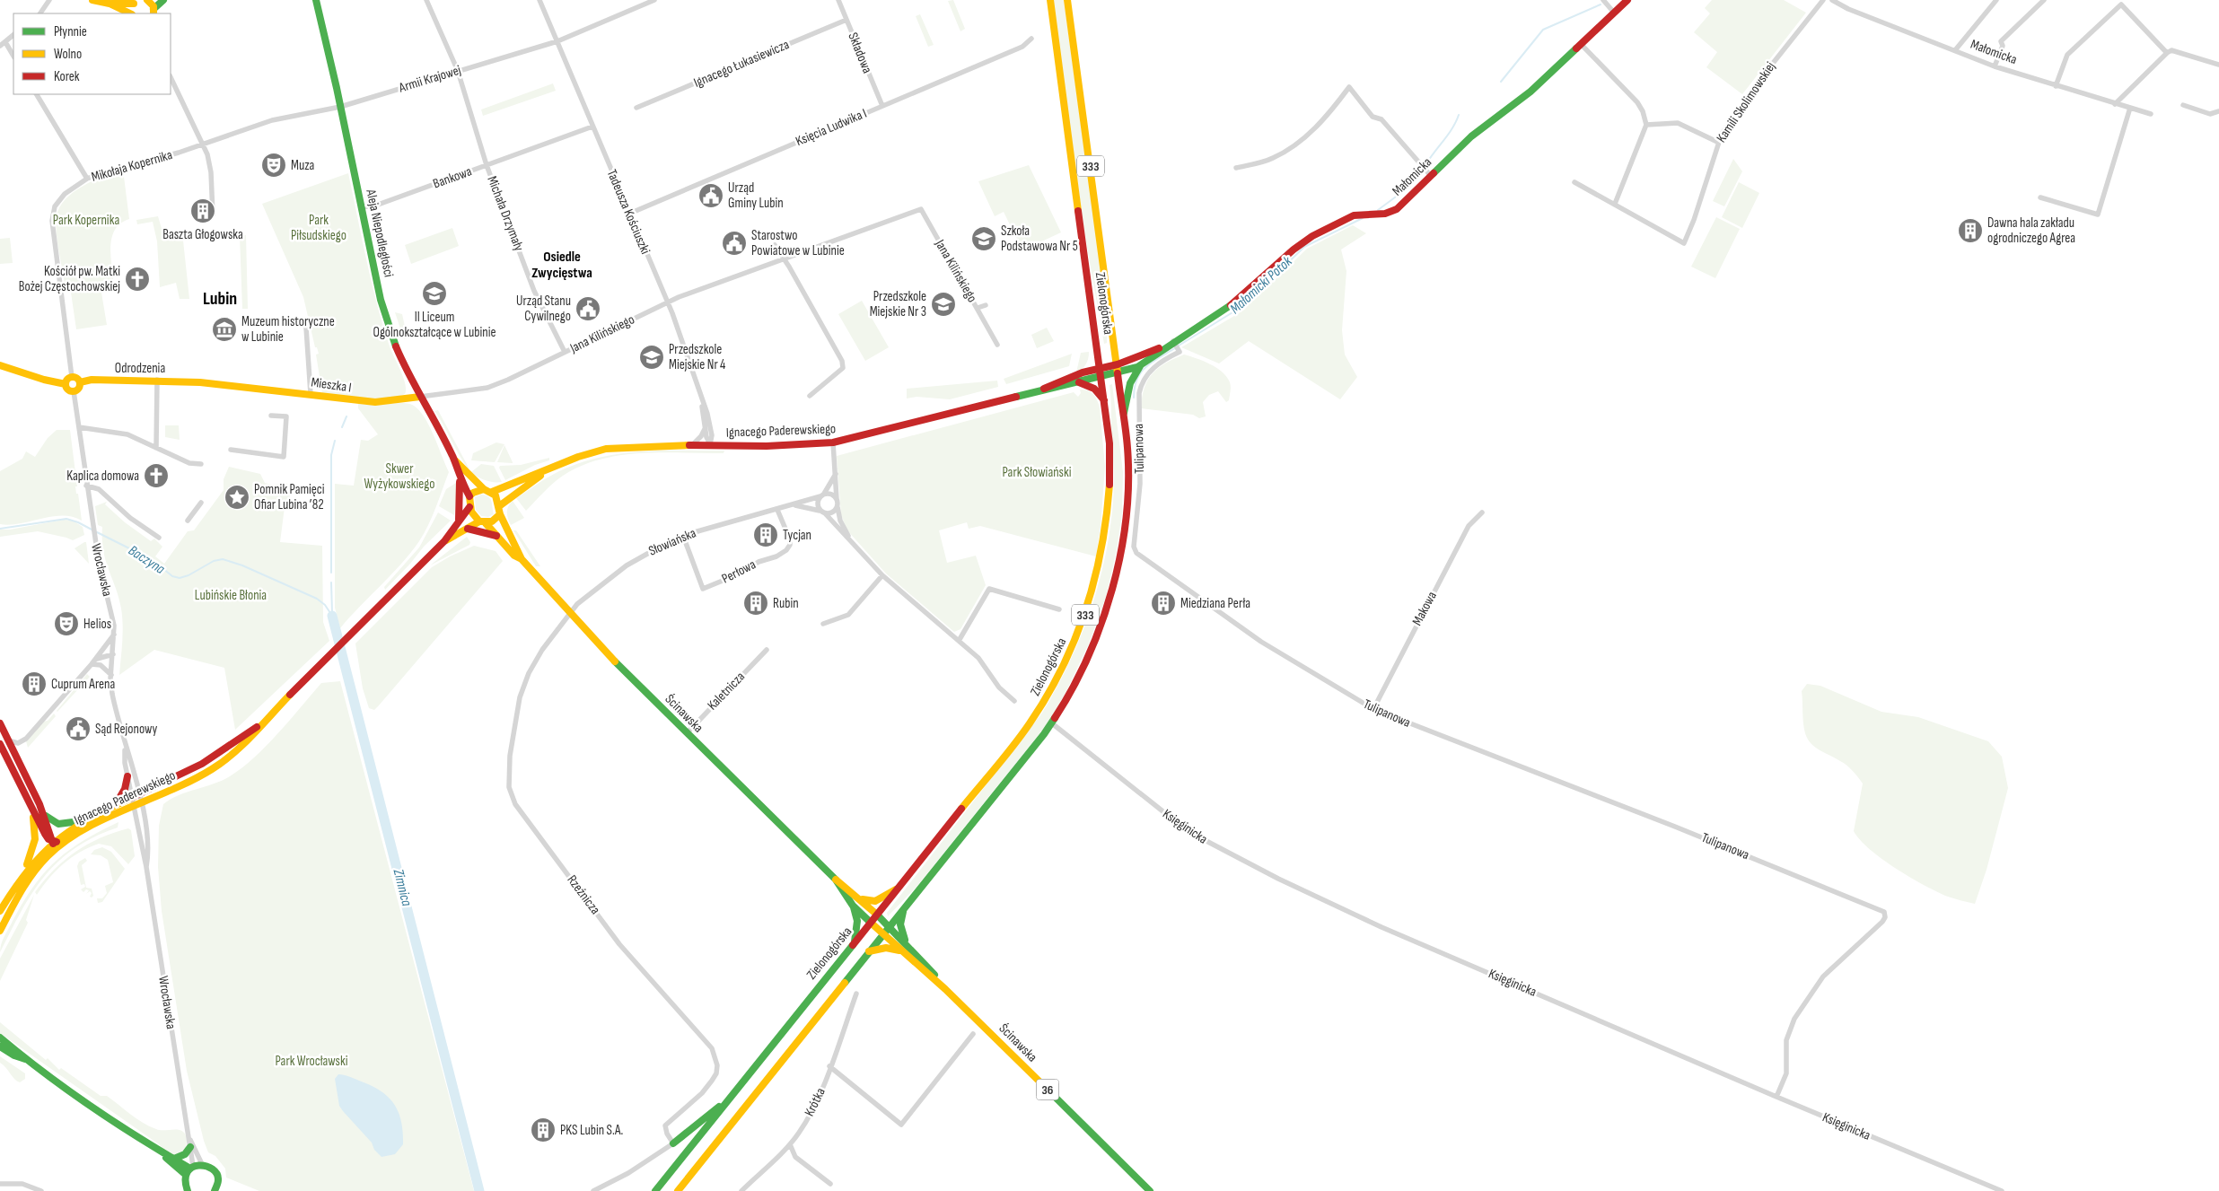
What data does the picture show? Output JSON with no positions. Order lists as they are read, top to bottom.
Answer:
{
  "streets": {
    "main road": [
      "Małomicka",
      "333",
      "Aleja Niepodległości",
      "Zielonogórska",
      "Odrodzenia",
      "Mieszka I",
      "Ignacego Paderewskiego",
      "Ścinawska",
      "36"
    ],
    "street": [
      "Składowa",
      "Ignacego Łukasiewicza",
      "Armii Krajowej",
      "Kamili Skolimowskiej",
      "Księcia Ludwika I",
      "Mikołaja Kopernika",
      "Bankowa",
      "Tadeusza Kościuszki",
      "Michała Drzymały",
      "Jana Kilińskiego",
      "Tulipanowa",
      "Słowiańska",
      "Wrocławska",
      "Perłowa",
      "Makowa",
      "Kaletnicza",
      "Księginicka",
      "Rzeźnicza",
      "Krótka"
    ]
  },
  "crossings": [
    ["Małomicka", "Zielonogórska"],
    ["Małomicka", "Ignacego Paderewskiego"],
    ["Małomicka", "Tulipanowa"],
    ["Składowa", "Ignacego Łukasiewicza"],
    ["Składowa", "Księcia Ludwika I"],
    ["Armii Krajowej", "Mikołaja Kopernika"],
    ["Armii Krajowej", "Tadeusza Kościuszki"],
    ["Armii Krajowej", "Michała Drzymały"],
    ["Armii Krajowej", "Aleja Niepodległości"],
    ["Księcia Ludwika I", "Tadeusza Kościuszki"],
    ["Mikołaja Kopernika", "Odrodzenia"],
    ["Mikołaja Kopernika", "Wrocławska"],
    ["Bankowa", "Tadeusza Kościuszki"],
    ["Bankowa", "Michała Drzymały"],
    ["Bankowa", "Aleja Niepodległości"],
    ["Tadeusza Kościuszki", "Jana Kilińskiego"],
    ["Tadeusza Kościuszki", "Ignacego Paderewskiego"],
    ["Michała Drzymały", "Jana Kilińskiego"],
    ["Aleja Niepodległości", "Jana Kilińskiego"],
    ["Aleja Niepodległości", "Mieszka I"],
    ["Aleja Niepodległości", "Ignacego Paderewskiego"],
    ["Aleja Niepodległości", "Ścinawska"],
    ["Jana Kilińskiego", "Mieszka I"],
    ["Zielonogórska", "Ścinawska"],
    ["Zielonogórska", "Księginicka"],
    ["Zielonogórska", "36"],
    ["Odrodzenia", "Mieszka I"],
    ["Odrodzenia", "Wrocławska"],
    ["Ignacego Paderewskiego", "Wrocławska"],
    ["Ignacego Paderewskiego", "Ścinawska"],
    ["Tulipanowa", "Makowa"],
    ["Tulipanowa", "Księginicka"],
    ["Słowiańska", "Perłowa"],
    ["Słowiańska", "Ścinawska"],
    ["Słowiańska", "Rzeźnicza"],
    ["Kaletnicza", "Ścinawska"],
    ["Ścinawska", "Rzeźnicza"],
    ["Ścinawska", "36"]
  ],
  "districts": ["Osiedle Zwycięstwa", "Lubin"],
  "water": ["Małomicki Potok", "Baczyna", "Zimnica"],
  "parks": [
    "Park Kopernika",
    "Park Piłsudskiego",
    "Skwer Wyżykowskiego",
    "Park Słowiański",
    "Lubińskie Błonia",
    "Park Wrocławski"
  ],
  "places": {
    "theatre": ["Muza", "Helios"],
    "public building": [
      "Urząd Gminy Lubin",
      "Starostwo Powiatowe w Lubinie",
      "Urząd Stanu Cywilnego",
      "Sąd Rejonowy"
    ],
    "building": [
      "Baszta Głogowska",
      "Dawna hala zakładu ogrodniczego Agrea",
      "Tycjan",
      "Rubin",
      "Miedziana Perła",
      "Cuprum Arena",
      "PKS Lubin S.A."
    ],
    "school or university": [
      "Szkoła Podstawowa Nr 5",
      "II Liceum Ogólnokształcące w Lubinie",
      "Przedszkole Miejskie Nr 3",
      "Przedszkole Miejskie Nr 4"
    ],
    "church": ["Kościół pw. Matki Bożej Częstochowskiej", "Kaplica domowa"],
    "museum": ["Muzeum historyczne w Lubinie"],
    "place": ["Pomnik Pamięci Ofiar Lubina ’82"]
  },
  "legend": ["Płynnie", "Wolno", "Korek"]
}
